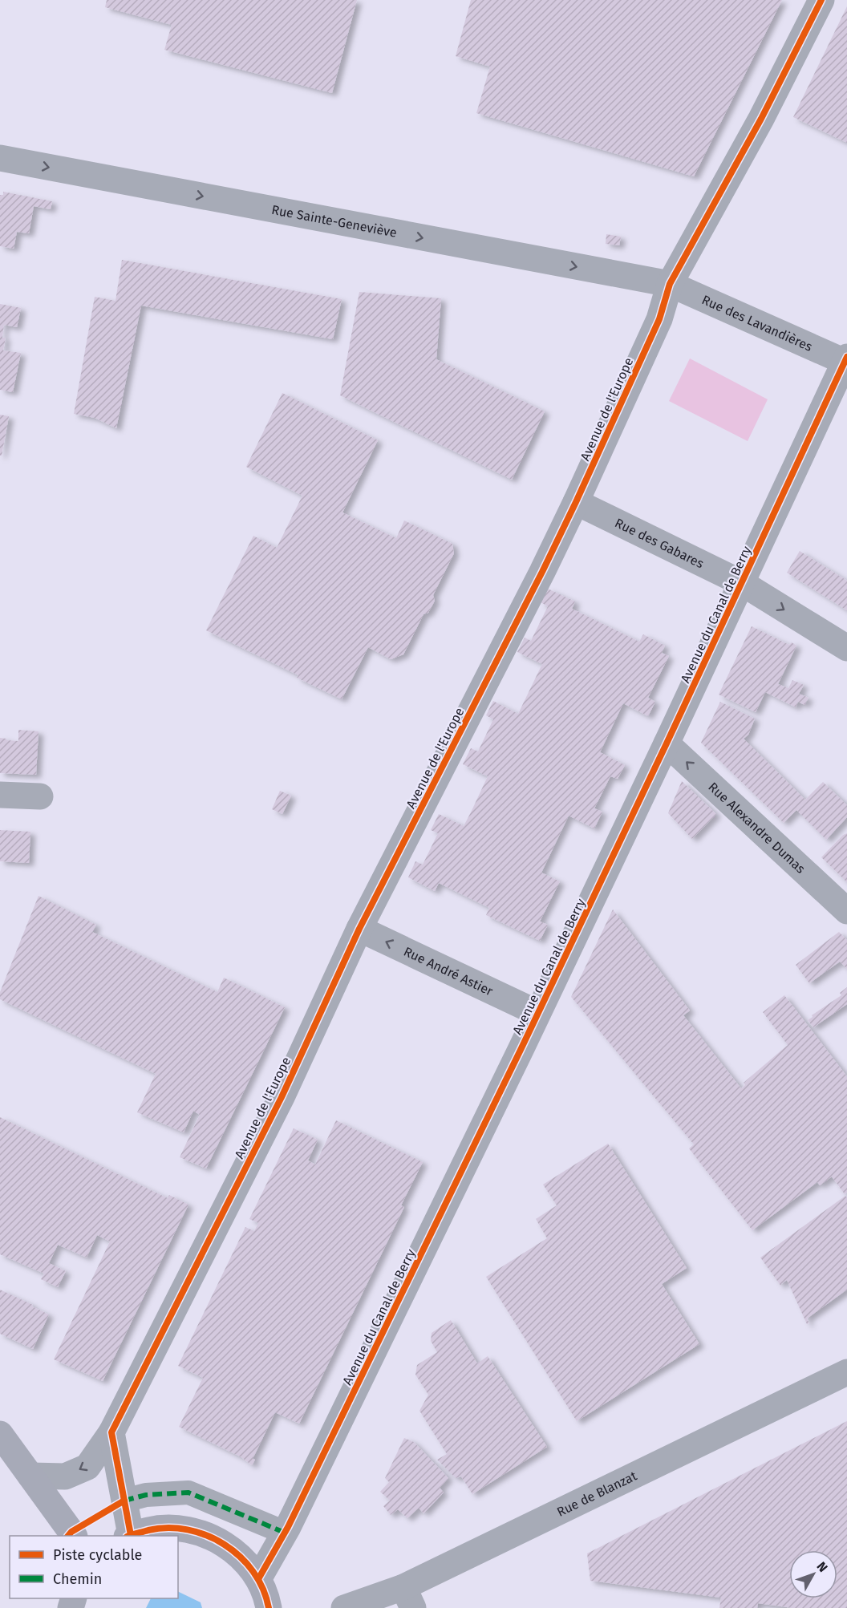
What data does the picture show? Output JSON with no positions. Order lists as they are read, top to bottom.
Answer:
{
  "streets": {
    "street": [
      "Rue Sainte-Geneviève",
      "Rue des Lavandières",
      "Avenue de l'Europe",
      "Rue des Gabares",
      "Avenue du Canal de Berry",
      "Rue Alexandre Dumas",
      "Rue André Astier",
      "Rue de Blanzat"
    ]
  },
  "crossings": [
    ["Rue Sainte-Geneviève", "Rue des Lavandières"],
    ["Rue Sainte-Geneviève", "Avenue de l'Europe"],
    ["Rue des Lavandières", "Avenue de l'Europe"],
    ["Rue des Lavandières", "Avenue du Canal de Berry"],
    ["Avenue de l'Europe", "Rue des Gabares"],
    ["Avenue de l'Europe", "Rue André Astier"],
    ["Rue des Gabares", "Avenue du Canal de Berry"],
    ["Avenue du Canal de Berry", "Rue Alexandre Dumas"],
    ["Avenue du Canal de Berry", "Rue André Astier"]
  ],
  "one_way": [
    "Rue Sainte-Geneviève",
    "Rue des Gabares",
    "Rue Alexandre Dumas",
    "Rue André Astier"
  ],
  "legend": ["Piste cyclable", "Chemin"],
  "north": "top right"
}
